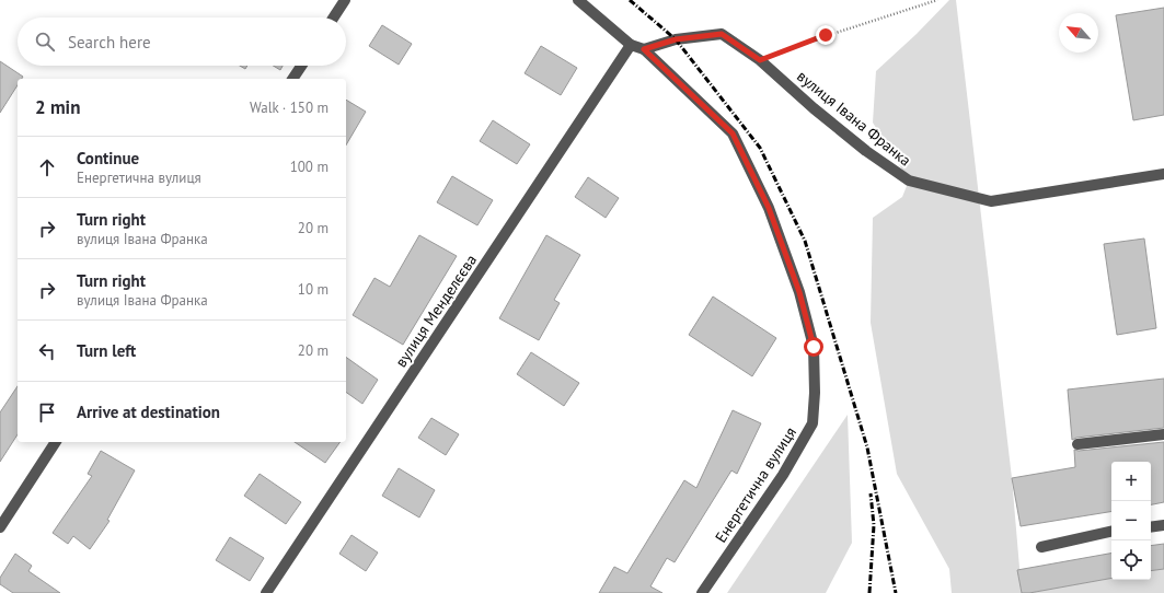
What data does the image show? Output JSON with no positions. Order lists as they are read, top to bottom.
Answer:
{
  "streets": {
    "street": ["вулиця Івана Франка", "вулиця Менделєєва", "Енергетична вулиця"]
  },
  "crossings": [
    ["вулиця Івана Франка", "Енергетична вулиця"],
    ["вулиця Менделєєва", "Енергетична вулиця"]
  ],
  "north": "top left",
  "page": {
    "search": "Search here",
    "heading": ["2 min", "Walk · 150 m"],
    "list": [
      ["Continue", "Енергетична вулиця", "100 m"],
      ["Turn right", "вулиця Івана Франка", "20 m"],
      ["Turn right", "вулиця Івана Франка", "10 m"],
      ["Turn left", "20 m"],
      "Arrive at destination"
    ],
    "map_buttons": ["+", "−"]
  }
}
